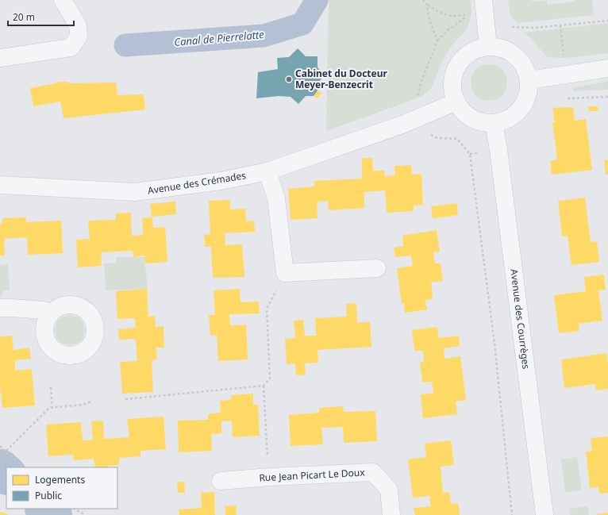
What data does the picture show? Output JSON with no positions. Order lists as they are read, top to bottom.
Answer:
{
  "streets": {
    "street": ["Avenue des Crémades", "Avenue des Courrèges", "Rue Jean Picart Le Doux"]
  },
  "crossings": [
    ["Avenue des Crémades", "Avenue des Courrèges"]
  ],
  "water": ["Canal de Pierrelatte"],
  "places": ["Cabinet du Docteur Meyer-Benzecrit"],
  "legend": ["Logements", "Public"],
  "scale_bar": "20 m"
}
